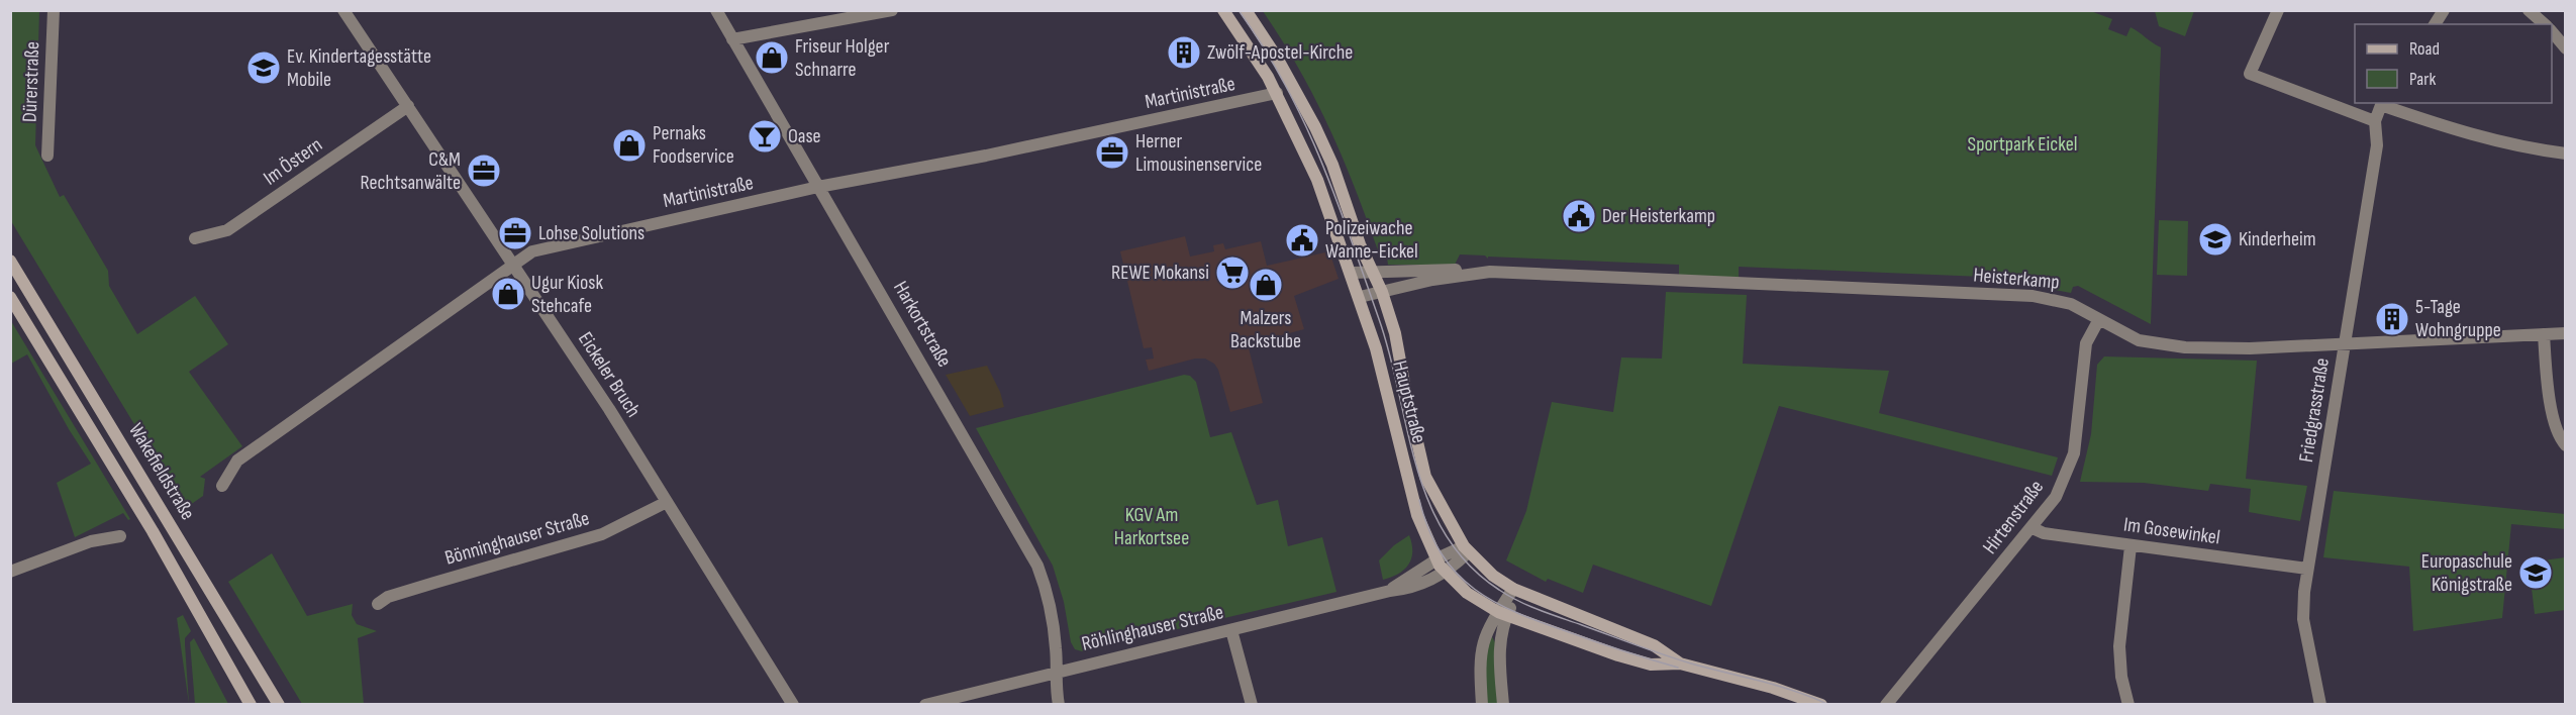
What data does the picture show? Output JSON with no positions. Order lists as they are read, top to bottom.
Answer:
{
  "streets": {
    "street": [
      "Dürerstraße",
      "Martinistraße",
      "Im Östern",
      "Heisterkamp",
      "Harkortstraße",
      "Eickeler Bruch",
      "Hauptstraße",
      "Friedgrasstraße",
      "Wakefieldstraße",
      "Hirtenstraße",
      "Im Gosewinkel",
      "Bönninghauser Straße",
      "Röhlinghauser Straße"
    ]
  },
  "crossings": [
    ["Martinistraße", "Harkortstraße"],
    ["Martinistraße", "Eickeler Bruch"],
    ["Martinistraße", "Hauptstraße"],
    ["Im Östern", "Eickeler Bruch"],
    ["Heisterkamp", "Hauptstraße"],
    ["Heisterkamp", "Friedgrasstraße"],
    ["Heisterkamp", "Hirtenstraße"],
    ["Harkortstraße", "Röhlinghauser Straße"],
    ["Eickeler Bruch", "Bönninghauser Straße"],
    ["Hauptstraße", "Röhlinghauser Straße"],
    ["Friedgrasstraße", "Im Gosewinkel"],
    ["Hirtenstraße", "Im Gosewinkel"]
  ],
  "parks": ["Sportpark Eickel", "KGV Am Harkortsee"],
  "places": {
    "building": ["Zwölf-Apostel-Kirche", "5-Tage Wohngruppe"],
    "shop": [
      "Friseur Holger Schnarre",
      "Pernaks Foodservice",
      "Malzers Backstube",
      "Ugur Kiosk Stehcafe"
    ],
    "school or university": ["Ev. Kindertagesstätte Mobile", "Kinderheim", "Europaschule Königstraße"],
    "bar": ["Oase"],
    "office": ["Herner Limousinenservice", "C&M Rechtsanwälte", "Lohse Solutions"],
    "public building": ["Der Heisterkamp", "Polizeiwache Wanne-Eickel"],
    "supermarket": ["REWE Mokansi"]
  },
  "legend": ["Road", "Park"]
}
